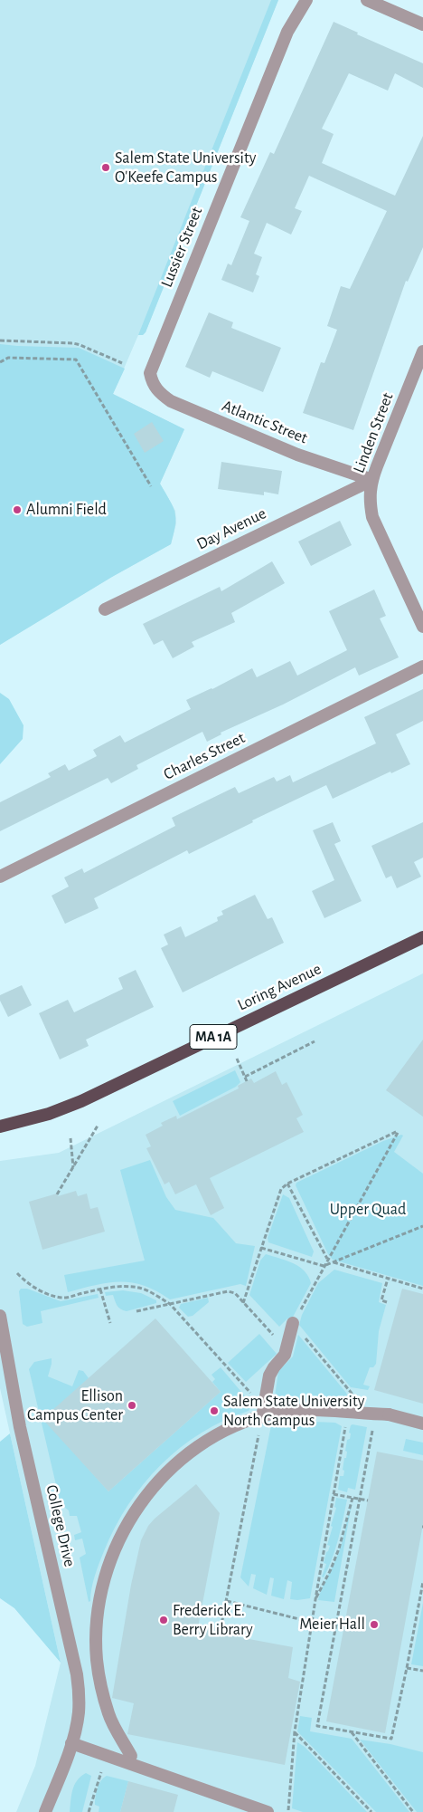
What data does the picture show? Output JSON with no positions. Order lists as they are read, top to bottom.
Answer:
{
  "streets": {
    "highway": ["Loring Avenue", "MA 1A"],
    "street": [
      "Lussier Street",
      "Atlantic Street",
      "Linden Street",
      "Day Avenue",
      "Charles Street",
      "College Drive"
    ]
  },
  "crossings": [
    ["Lussier Street", "Atlantic Street"],
    ["Atlantic Street", "Linden Street"],
    ["Atlantic Street", "Day Avenue"],
    ["Linden Street", "Day Avenue"]
  ],
  "parks": ["Upper Quad"],
  "places": [
    "Salem State University O'Keefe Campus",
    "Alumni Field",
    "Ellison Campus Center",
    "Salem State University North Campus",
    "Frederick E. Berry Library",
    "Meier Hall"
  ]
}
